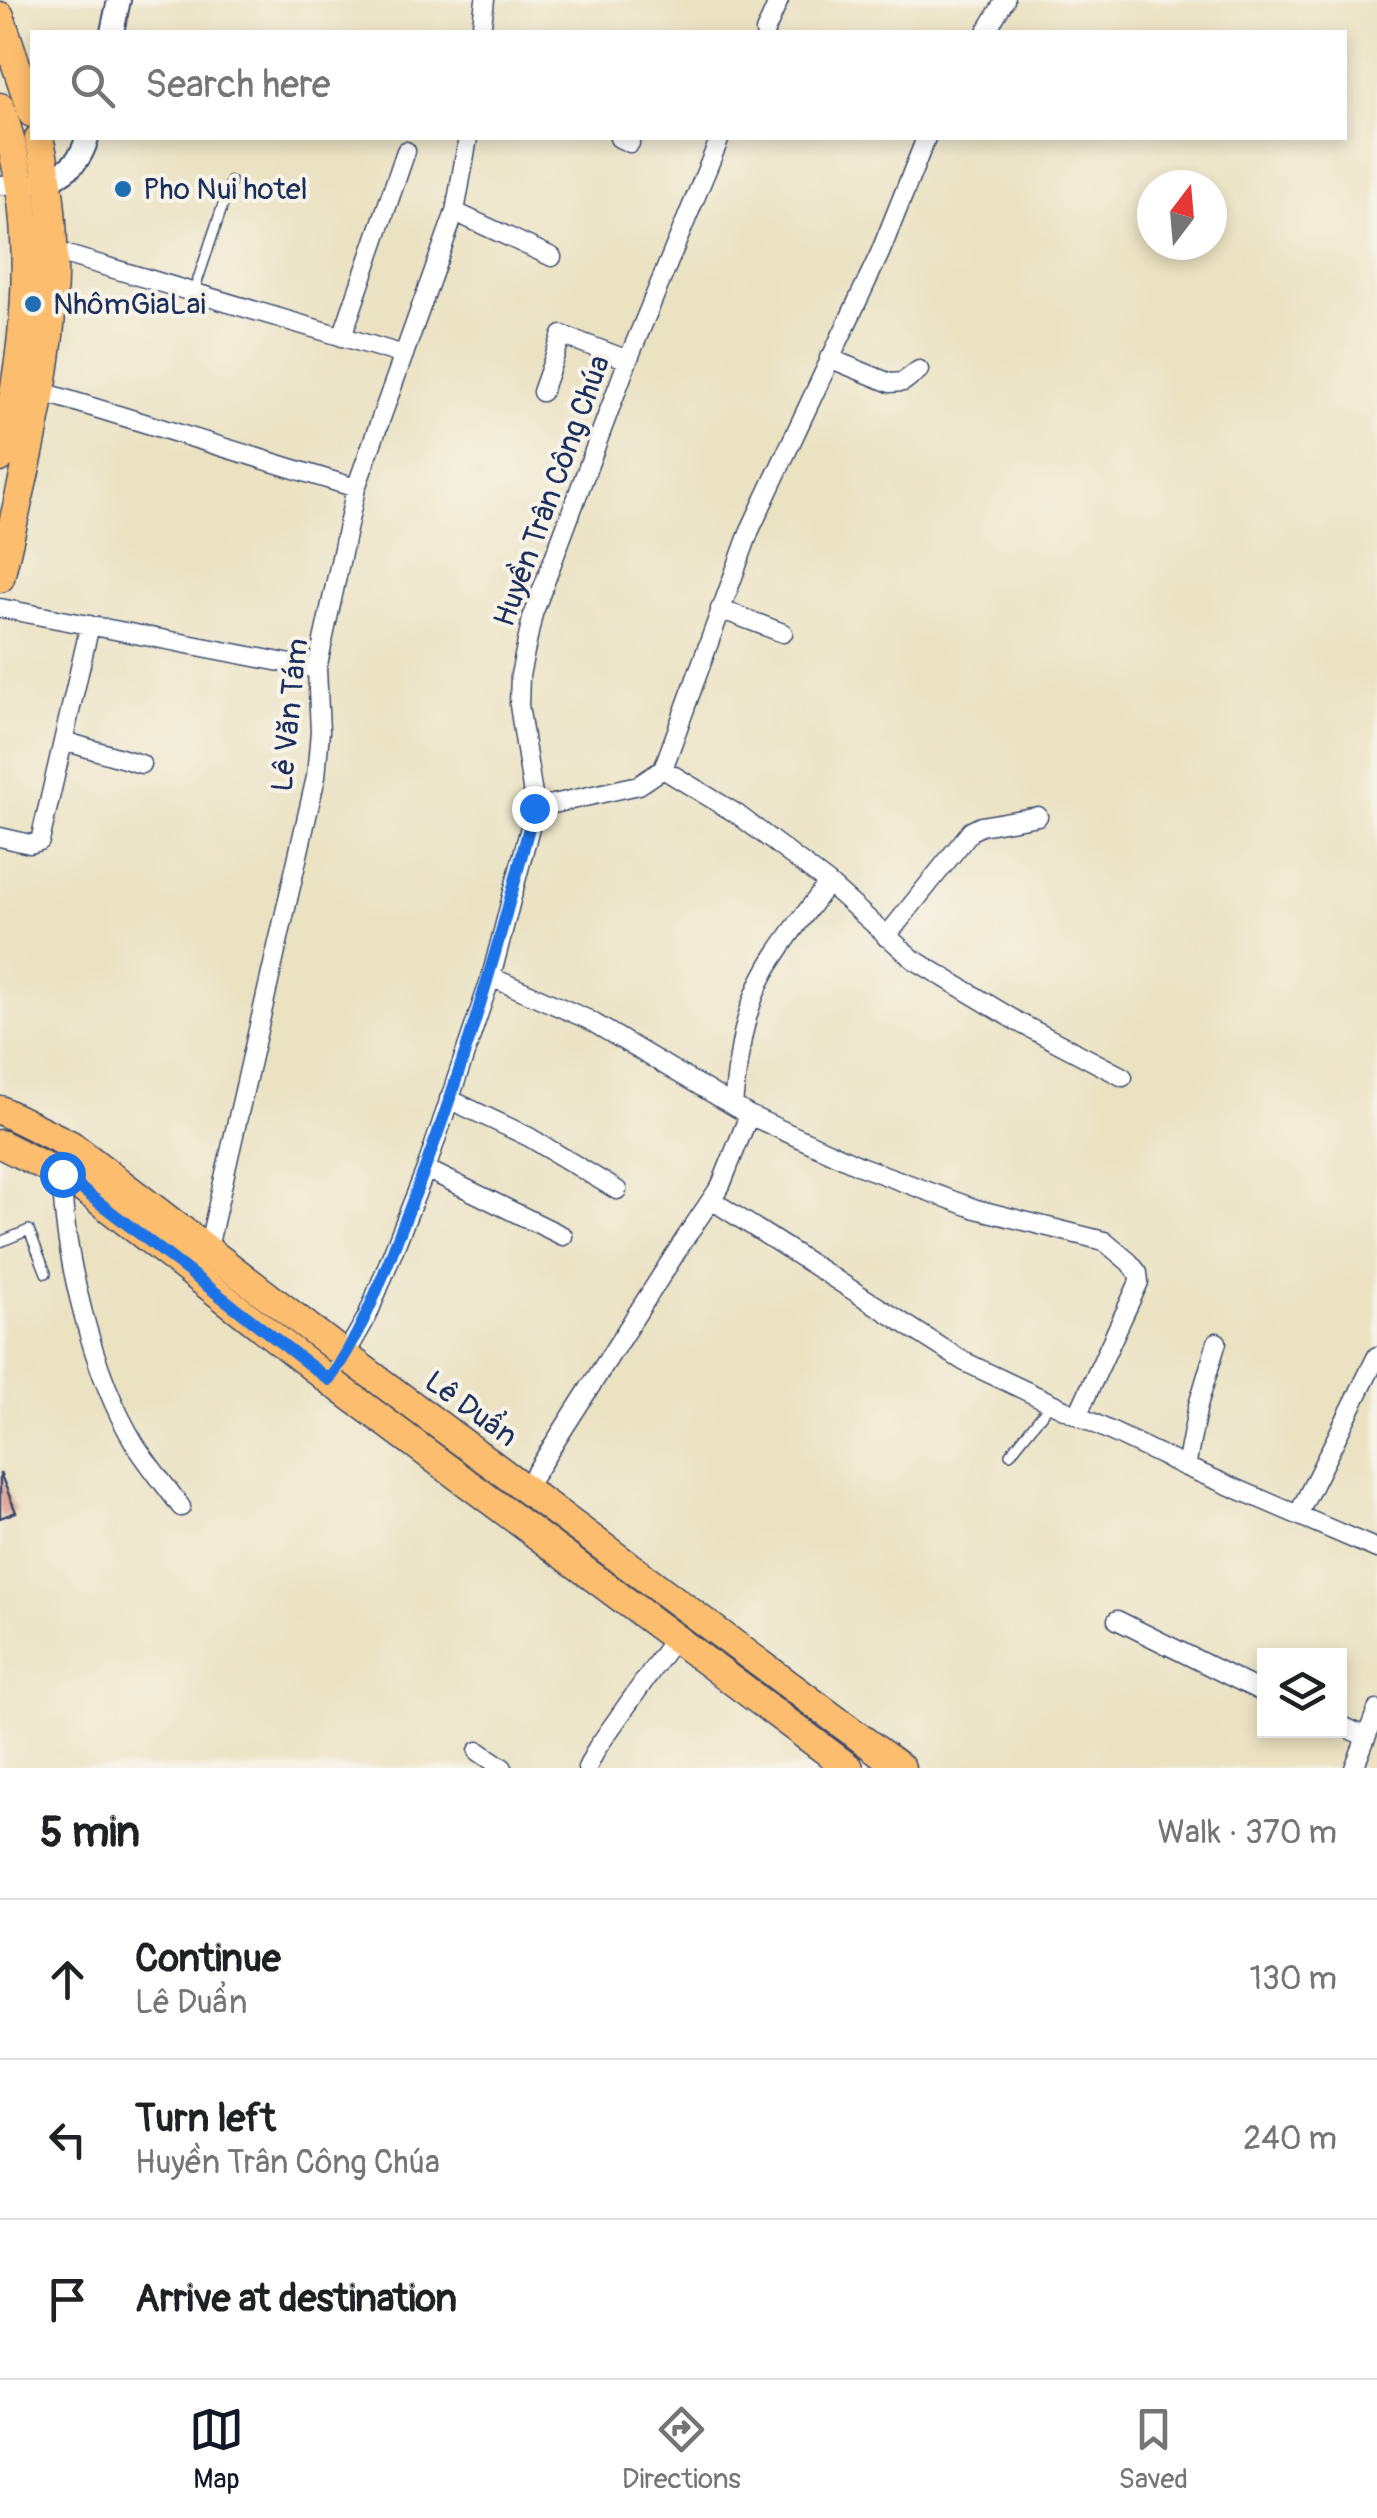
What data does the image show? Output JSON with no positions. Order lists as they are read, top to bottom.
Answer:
{
  "streets": {
    "main road": ["Lê Duẩn"],
    "street": ["Huyền Trân Công Chúa", "Lê Văn Tám"]
  },
  "crossings": [
    ["Huyền Trân Công Chúa", "Lê Duẩn"],
    ["Lê Văn Tám", "Lê Duẩn"]
  ],
  "places": ["Pho Nui hotel", "NhômGiaLai"],
  "north": "top",
  "page": {
    "search": "Search here",
    "heading": ["5 min", "Walk · 370 m"],
    "list": [
      ["Continue", "Lê Duẩn", "130 m"],
      ["Turn left", "Huyền Trân Công Chúa", "240 m"],
      "Arrive at destination"
    ],
    "nav": ["Map", "Directions", "Saved"]
  }
}
